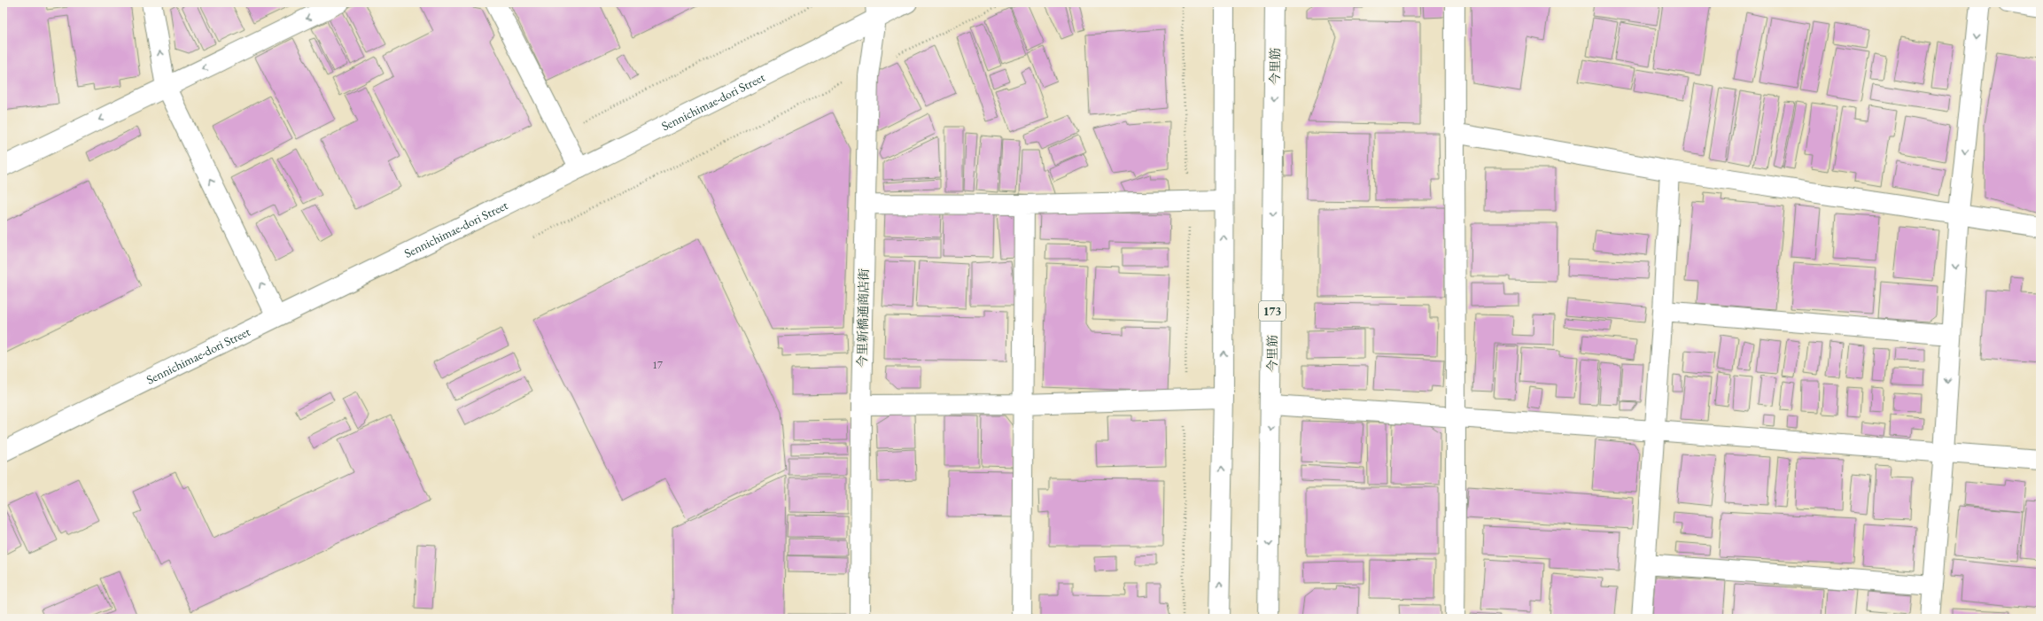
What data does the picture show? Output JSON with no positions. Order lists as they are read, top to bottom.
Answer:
{
  "streets": {
    "main road": [
      "今里筋",
      "Sennichimae-dori Street",
      "173",
      "今里新橋通商店街"
    ]
  },
  "crossings": [
    ["Sennichimae-dori Street", "今里新橋通商店街"]
  ],
  "house_numbers": ["17"]
}
